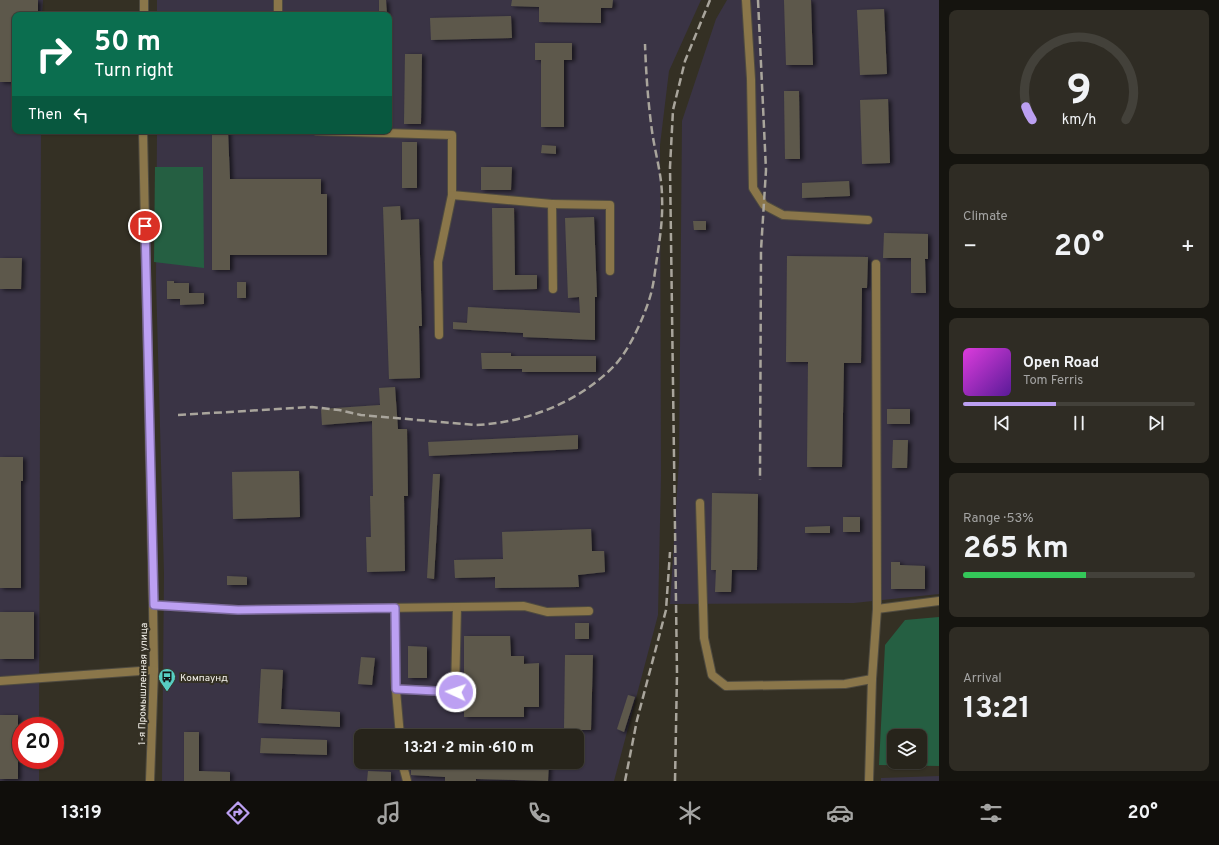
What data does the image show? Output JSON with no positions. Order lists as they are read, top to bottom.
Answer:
{
  "streets": {
    "street": ["1-я Промышленная улица"]
  },
  "places": {
    "bus stop": ["Компаунд"]
  },
  "page": {
    "turn": ["50 m", "Turn right"],
    "then": "Then",
    "tile": [
      "Climate",
      ["Range · 53%", "265 km"],
      ["Arrival", "13:21"]
    ],
    "heat": ["−", "20°", "+"],
    "song": ["Open Road", "Tom Ferris"],
    "limit": "20",
    "trip": "13:21 · 2 min · 610 m",
    "tabs": ["13:19", "20°"],
    "gauge": ["9", "km/h"]
  }
}
